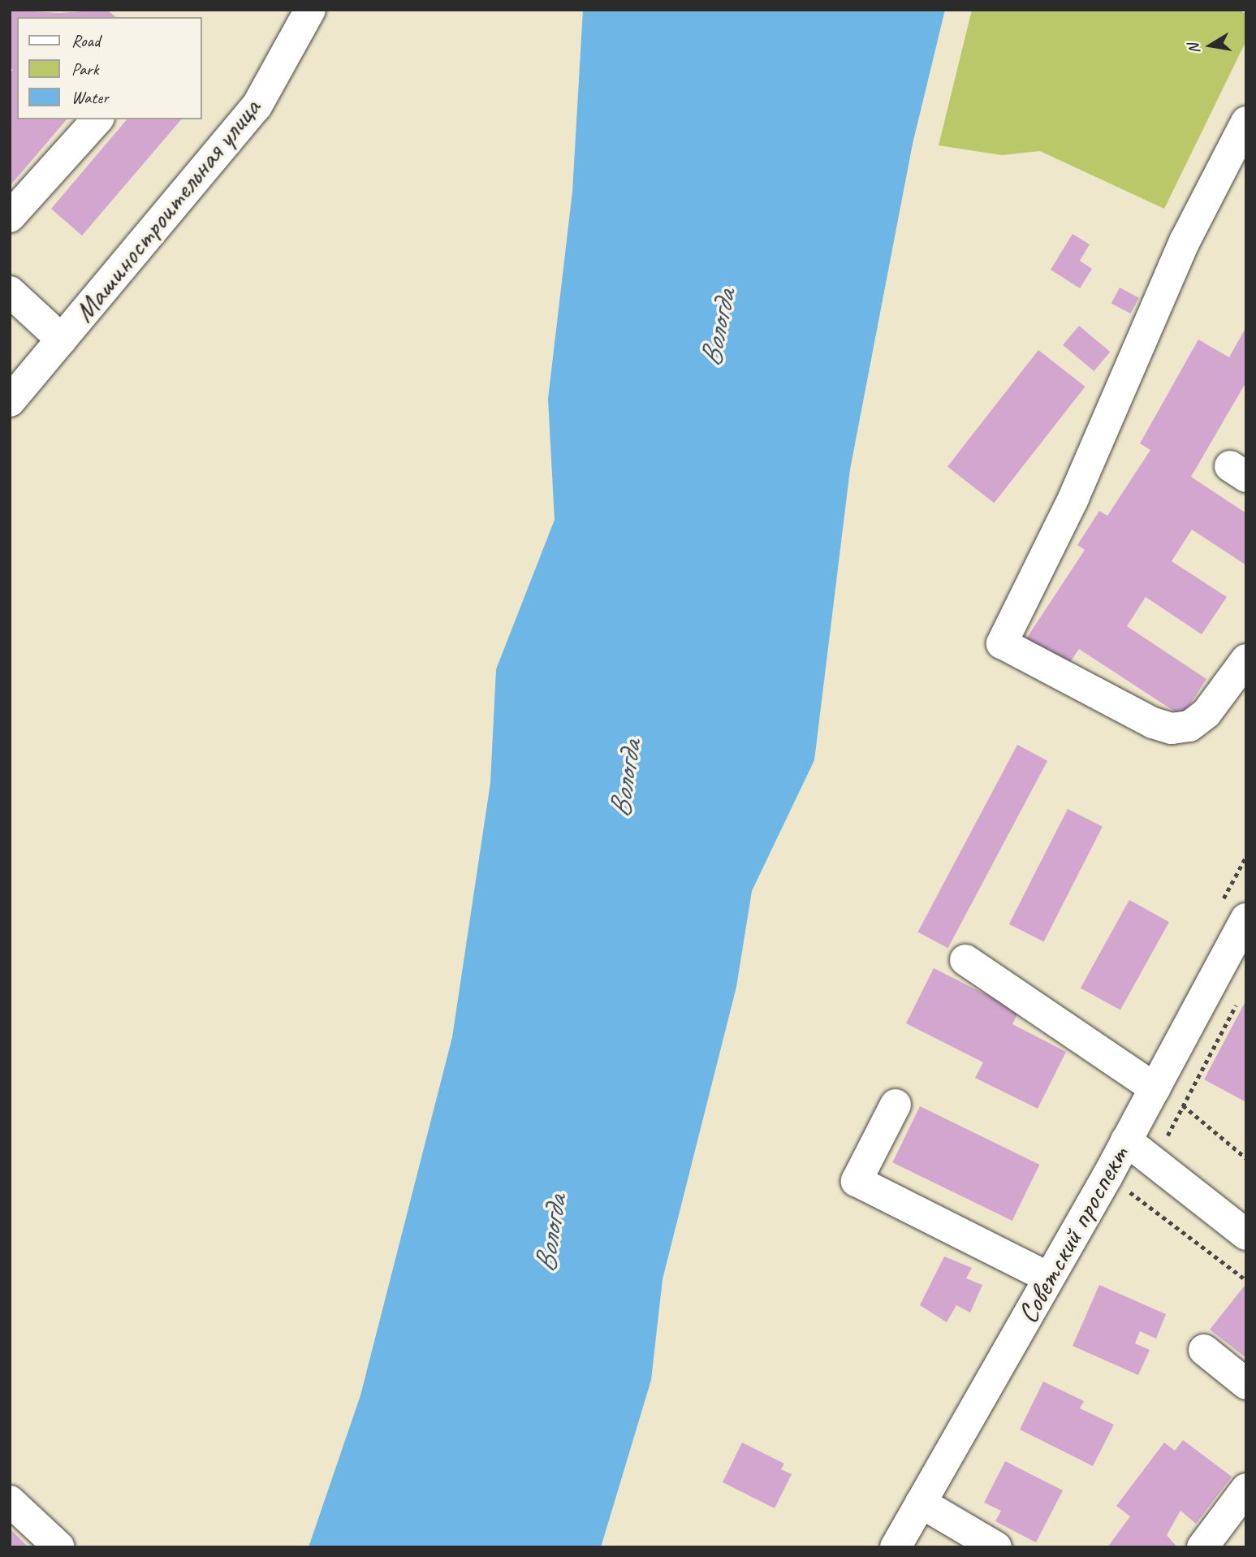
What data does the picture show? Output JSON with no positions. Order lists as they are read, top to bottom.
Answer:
{
  "streets": {
    "street": ["Машиностроительная улица", "Советский проспект"]
  },
  "water": ["Вологда"],
  "legend": ["Road", "Park", "Water"],
  "north": "left"
}
